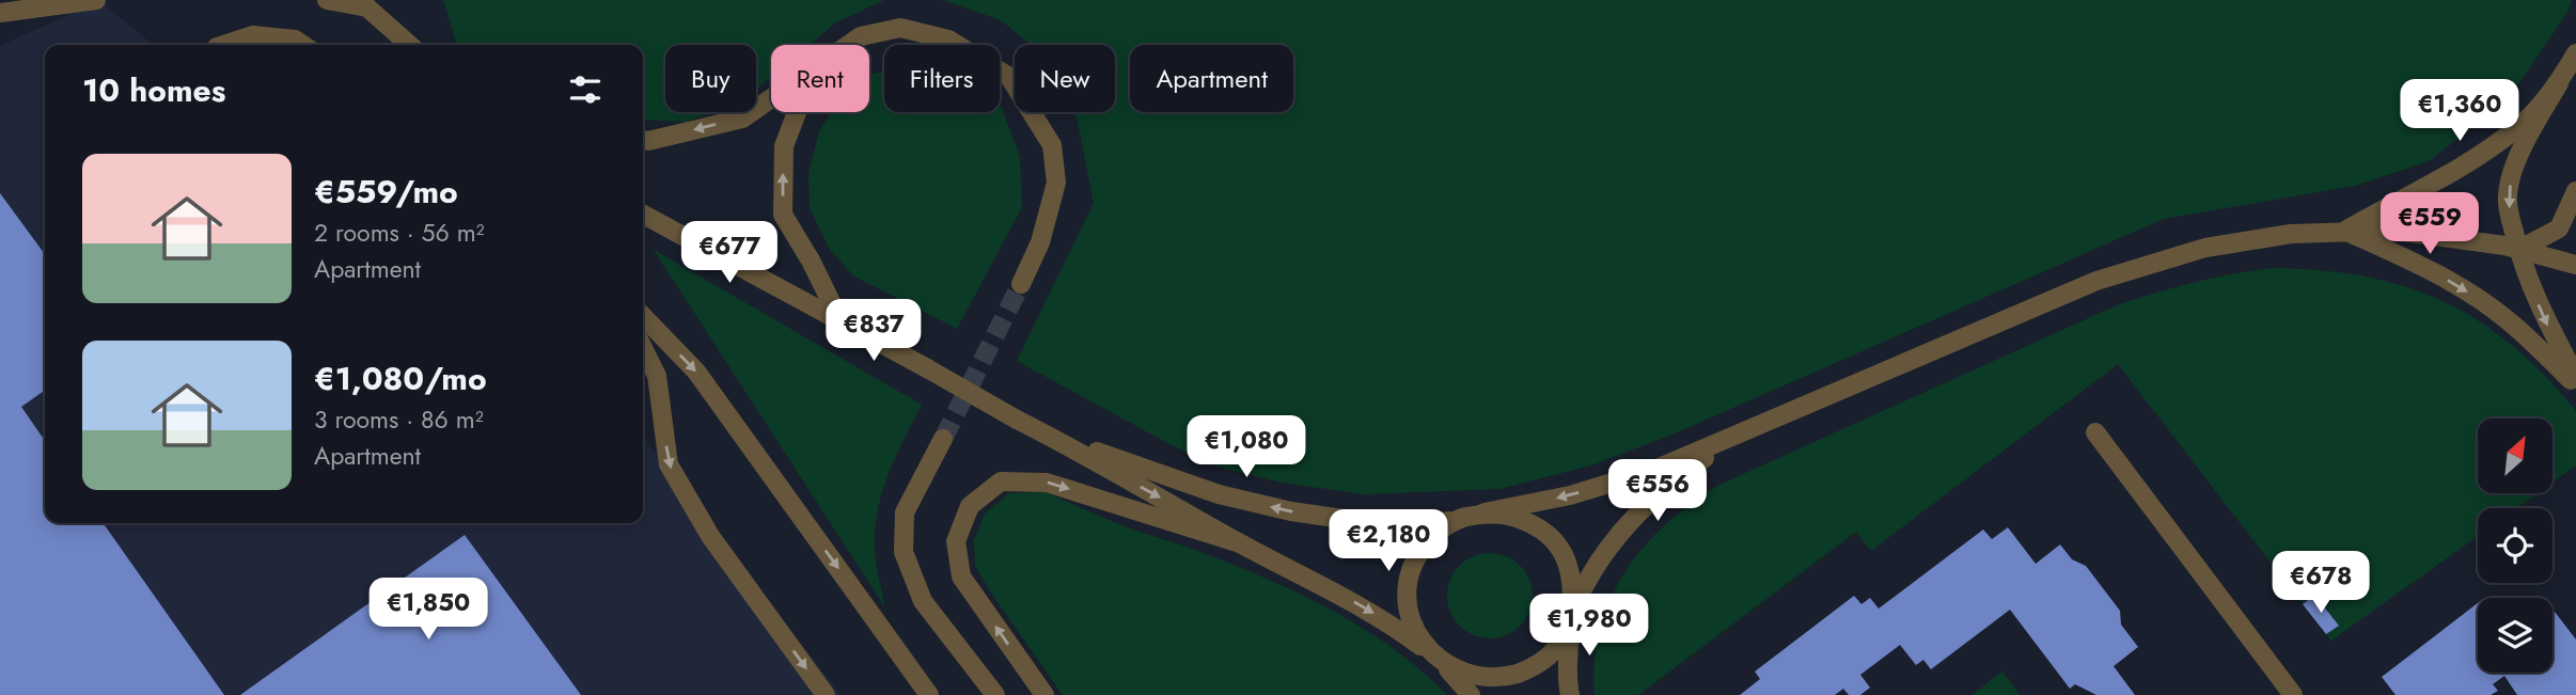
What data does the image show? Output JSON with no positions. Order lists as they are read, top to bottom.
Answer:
{
  "north": "top right",
  "page": {
    "chip": [
      "Buy",
      "Rent",
      "Filters",
      "New",
      "Apartment"
    ],
    "heading": "10 homes",
    "price": [
      "€1,360",
      "€559",
      "€677",
      "€837",
      "€1,080",
      "€556",
      "€2,180",
      "€678",
      "€1,850",
      "€1,980"
    ],
    "list": [
      {
        "name": "€559/mo",
        "note": "2 rooms · 56 m² · Apartment"
      },
      {
        "name": "€1,080/mo",
        "note": "3 rooms · 86 m² · Apartment"
      }
    ]
  }
}
